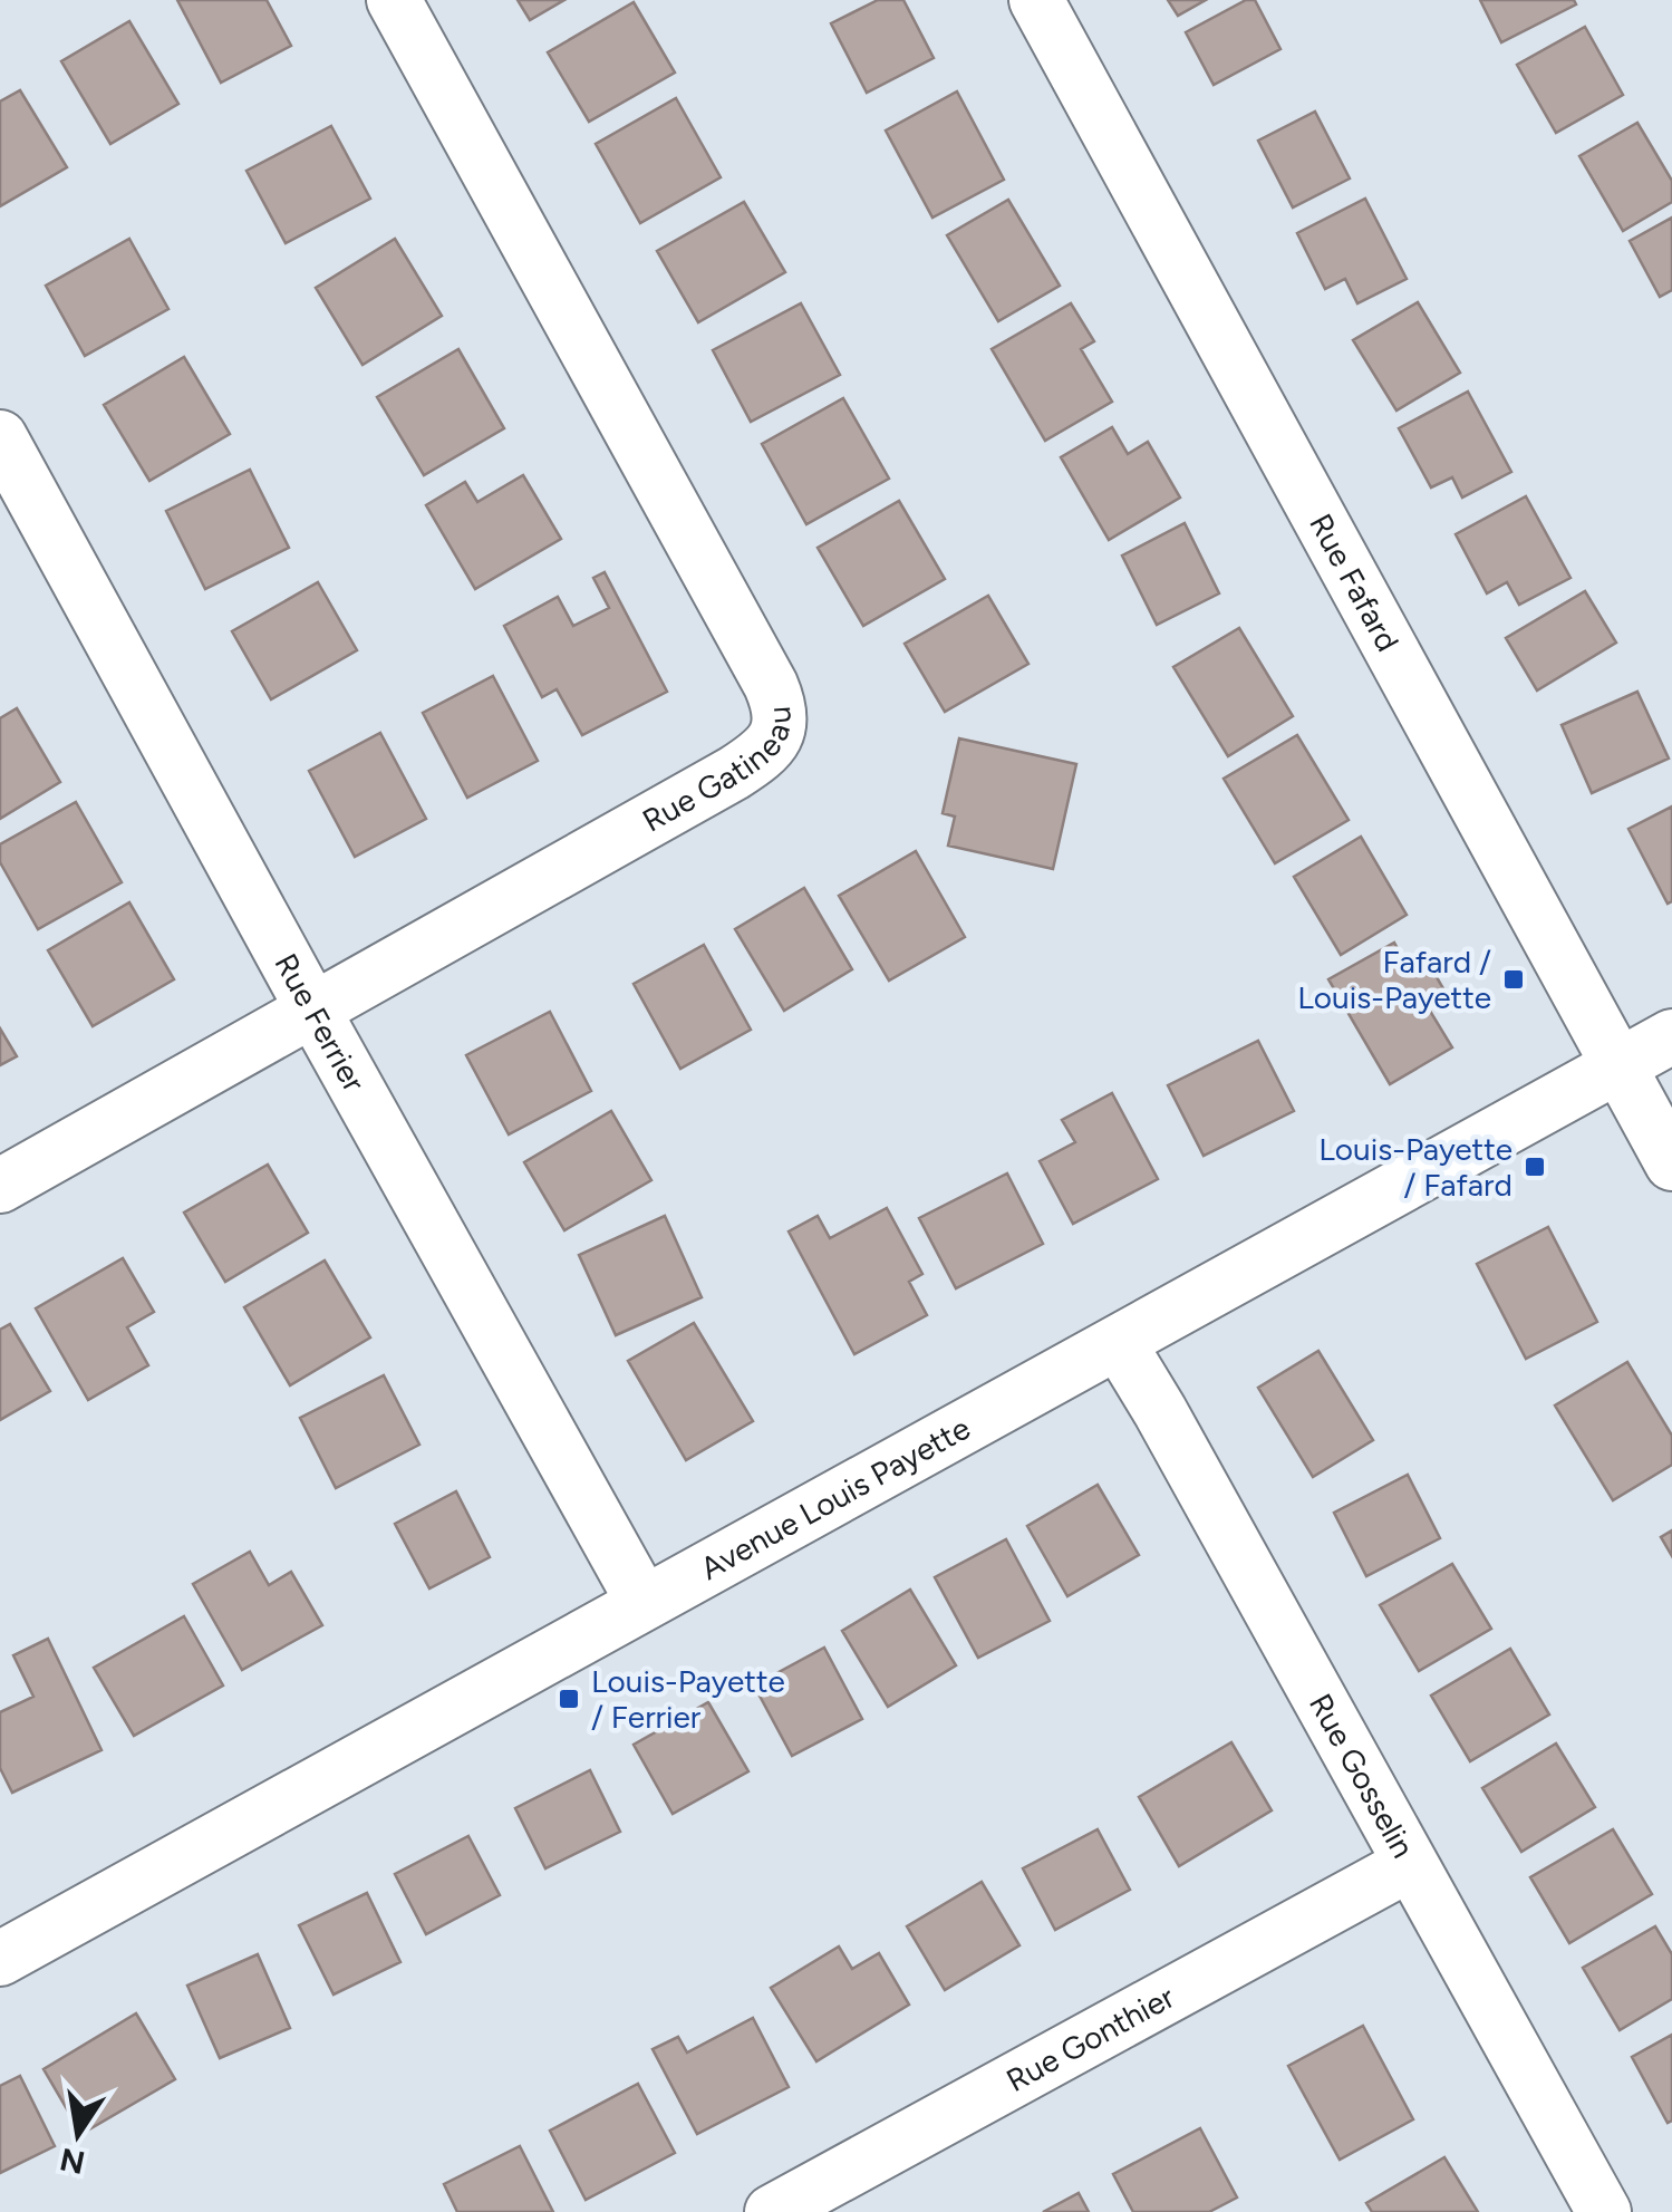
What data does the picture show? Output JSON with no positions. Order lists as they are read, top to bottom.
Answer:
{
  "streets": {
    "street": [
      "Rue Fafard",
      "Rue Gatineau",
      "Rue Ferrier",
      "Avenue Louis Payette",
      "Rue Gosselin",
      "Rue Gonthier"
    ]
  },
  "crossings": [
    ["Rue Fafard", "Avenue Louis Payette"],
    ["Rue Gatineau", "Rue Ferrier"],
    ["Rue Ferrier", "Avenue Louis Payette"],
    ["Avenue Louis Payette", "Rue Gosselin"],
    ["Rue Gosselin", "Rue Gonthier"]
  ],
  "places": {
    "transit": ["Fafard / Louis-Payette", "Louis-Payette / Fafard", "Louis-Payette / Ferrier"]
  },
  "north": "bottom"
}
